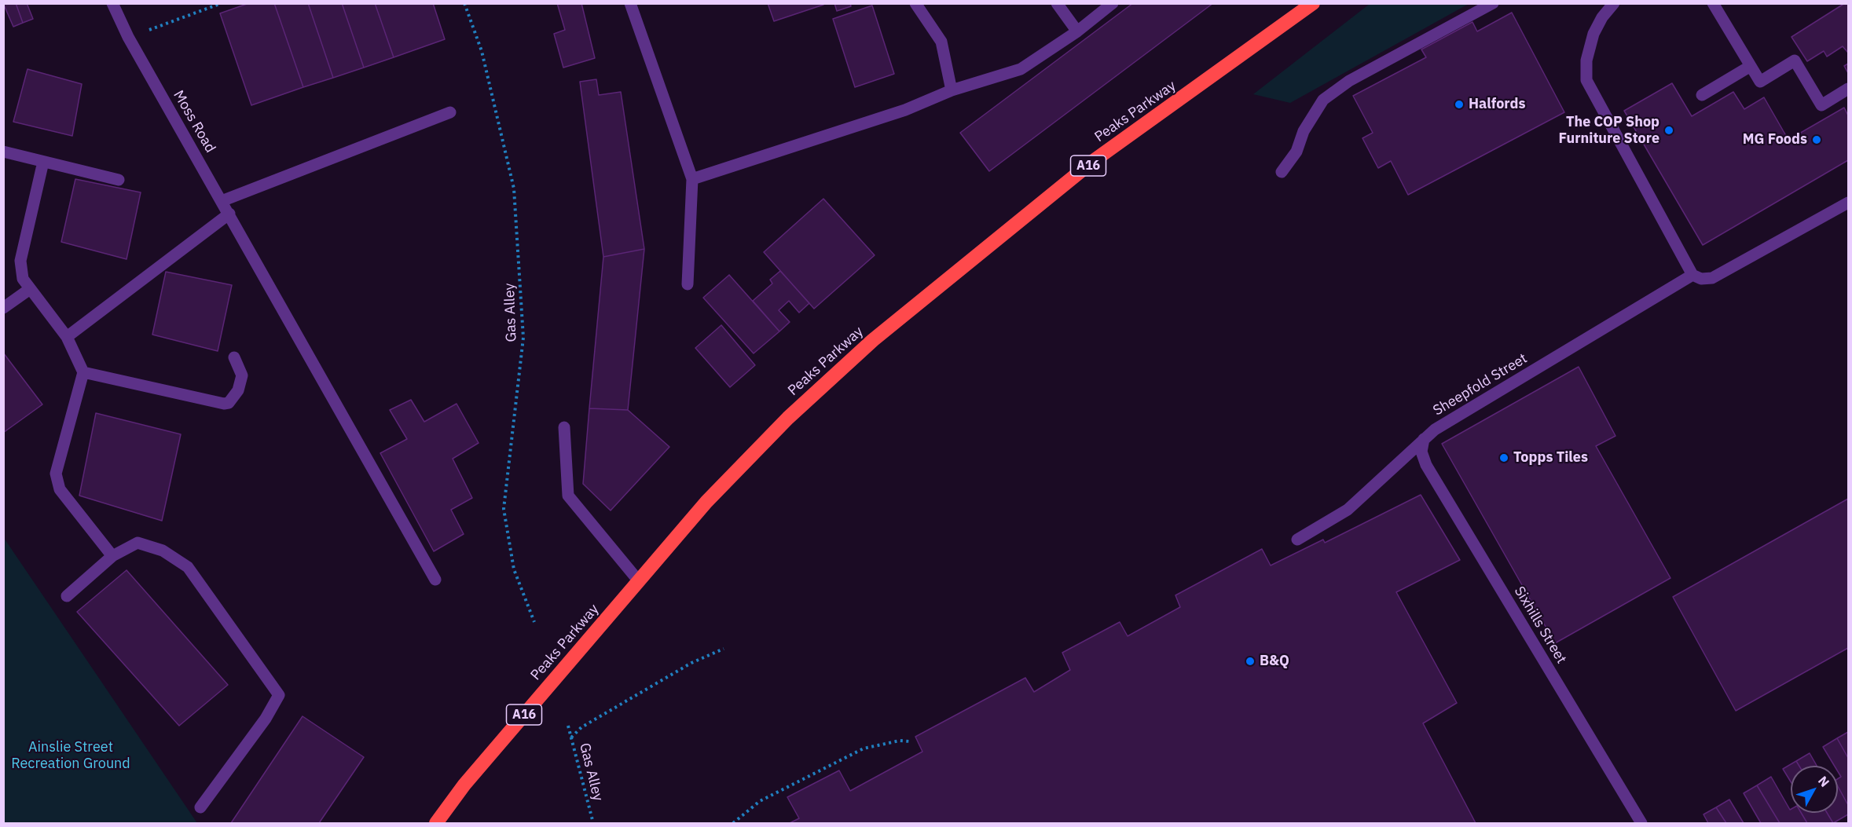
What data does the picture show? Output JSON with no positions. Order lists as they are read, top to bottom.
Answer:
{
  "streets": {
    "highway": ["Peaks Parkway", "A16"],
    "street": ["Moss Road", "Sheepfold Street", "Sixhills Street"],
    "path": ["Gas Alley"]
  },
  "crossings": [
    ["Sheepfold Street", "Sixhills Street"]
  ],
  "parks": ["Ainslie Street Recreation Ground"],
  "places": [
    "Halfords",
    "The COP Shop Furniture Store",
    "MG Foods",
    "Topps Tiles",
    "B&Q"
  ],
  "north": "top right"
}
